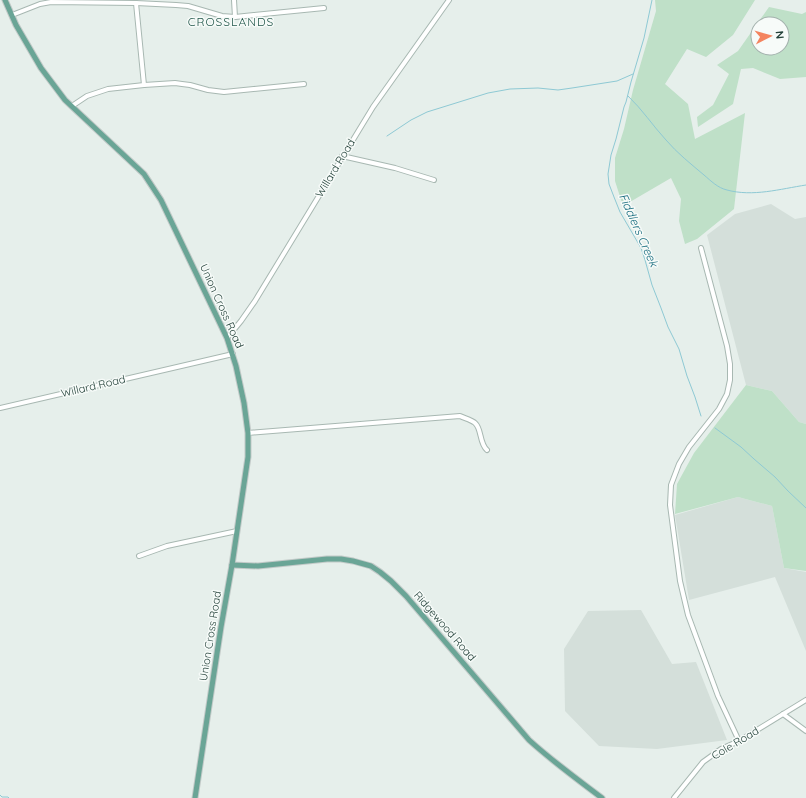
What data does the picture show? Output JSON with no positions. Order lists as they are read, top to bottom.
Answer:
{
  "streets": {
    "main road": ["Union Cross Road", "Ridgewood Road"],
    "street": ["Willard Road", "Cole Road"]
  },
  "crossings": [
    ["Willard Road", "Union Cross Road"],
    ["Union Cross Road", "Ridgewood Road"]
  ],
  "districts": ["CROSSLANDS"],
  "water": ["Fiddlers Creek"],
  "north": "right"
}
